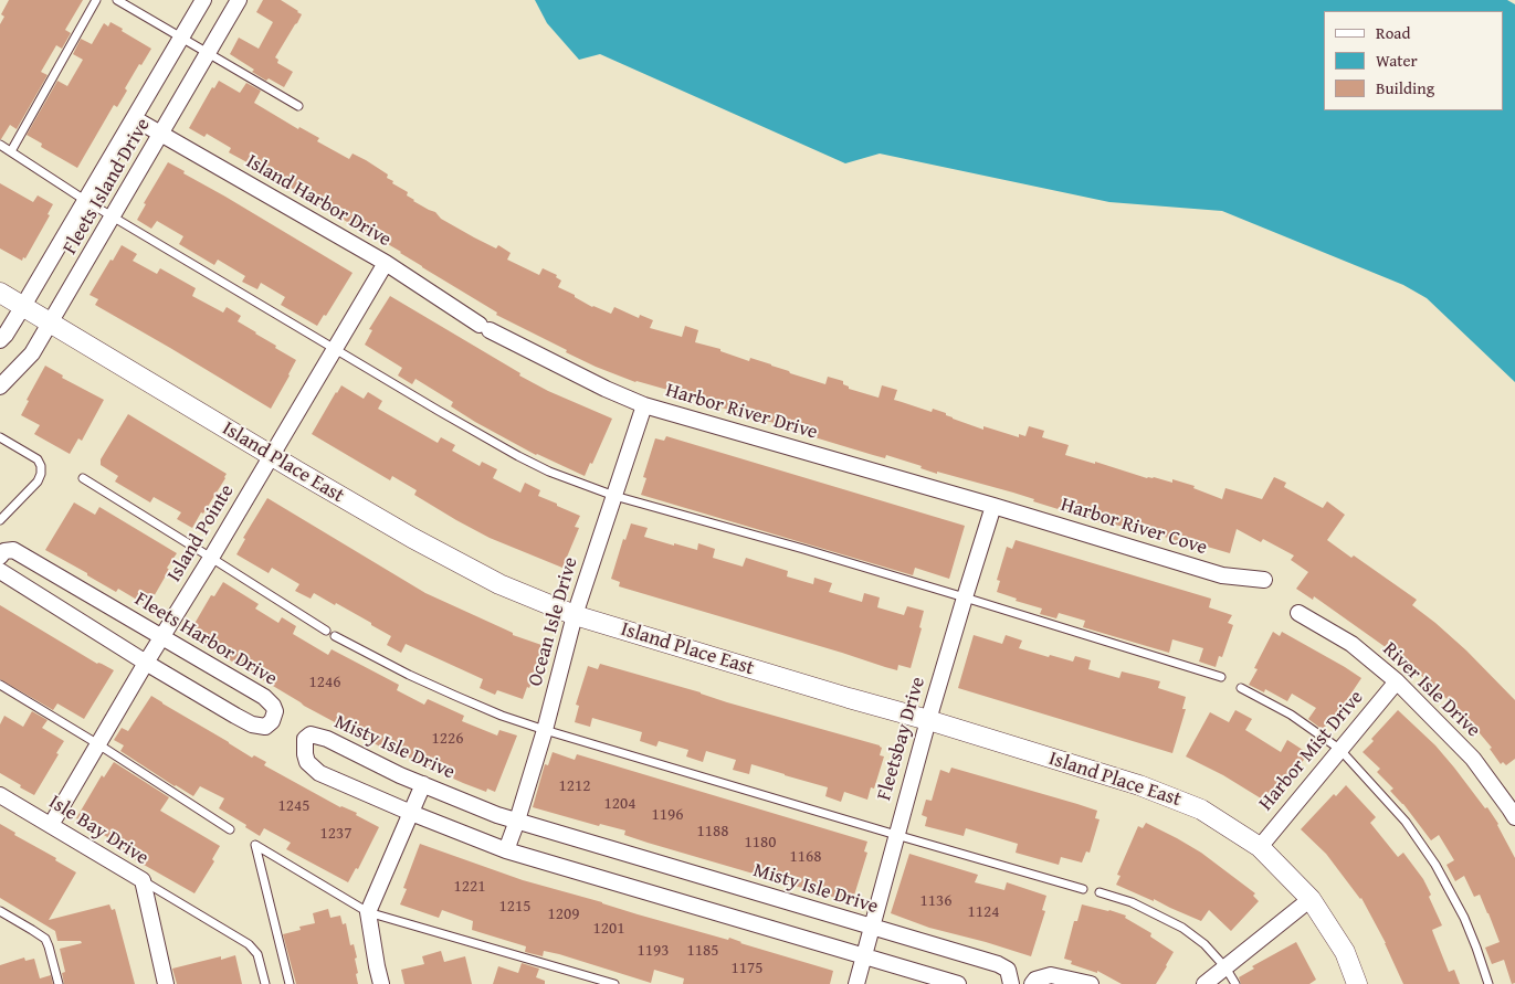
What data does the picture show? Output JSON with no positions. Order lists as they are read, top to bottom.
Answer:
{
  "streets": {
    "street": [
      "Fleets Island Drive",
      "Island Harbor Drive",
      "Harbor River Drive",
      "Island Place East",
      "Harbor River Cove",
      "Island Pointe",
      "Ocean Isle Drive",
      "Fleets Harbor Drive",
      "River Isle Drive",
      "Fleetsbay Drive",
      "Misty Isle Drive",
      "Harbor Mist Drive",
      "Isle Bay Drive"
    ]
  },
  "crossings": [
    ["Fleets Island Drive", "Island Harbor Drive"],
    ["Fleets Island Drive", "Island Place East"],
    ["Island Harbor Drive", "Harbor River Drive"],
    ["Island Harbor Drive", "Island Pointe"],
    ["Harbor River Drive", "Harbor River Cove"],
    ["Harbor River Drive", "Ocean Isle Drive"],
    ["Harbor River Drive", "Fleetsbay Drive"],
    ["Island Place East", "Island Pointe"],
    ["Island Place East", "Ocean Isle Drive"],
    ["Island Place East", "Fleetsbay Drive"],
    ["Island Place East", "Harbor Mist Drive"],
    ["Harbor River Cove", "Fleetsbay Drive"],
    ["Island Pointe", "Fleets Harbor Drive"],
    ["Island Pointe", "Isle Bay Drive"],
    ["Ocean Isle Drive", "Misty Isle Drive"],
    ["River Isle Drive", "Harbor Mist Drive"],
    ["Fleetsbay Drive", "Misty Isle Drive"]
  ],
  "house_numbers": [
    "1246",
    "1226",
    "1212",
    "1204",
    "1245",
    "1196",
    "1188",
    "1237",
    "1180",
    "1168",
    "1221",
    "1136",
    "1215",
    "1124",
    "1209",
    "1201",
    "1193",
    "1185",
    "1175"
  ],
  "legend": ["Road", "Water", "Building"]
}
